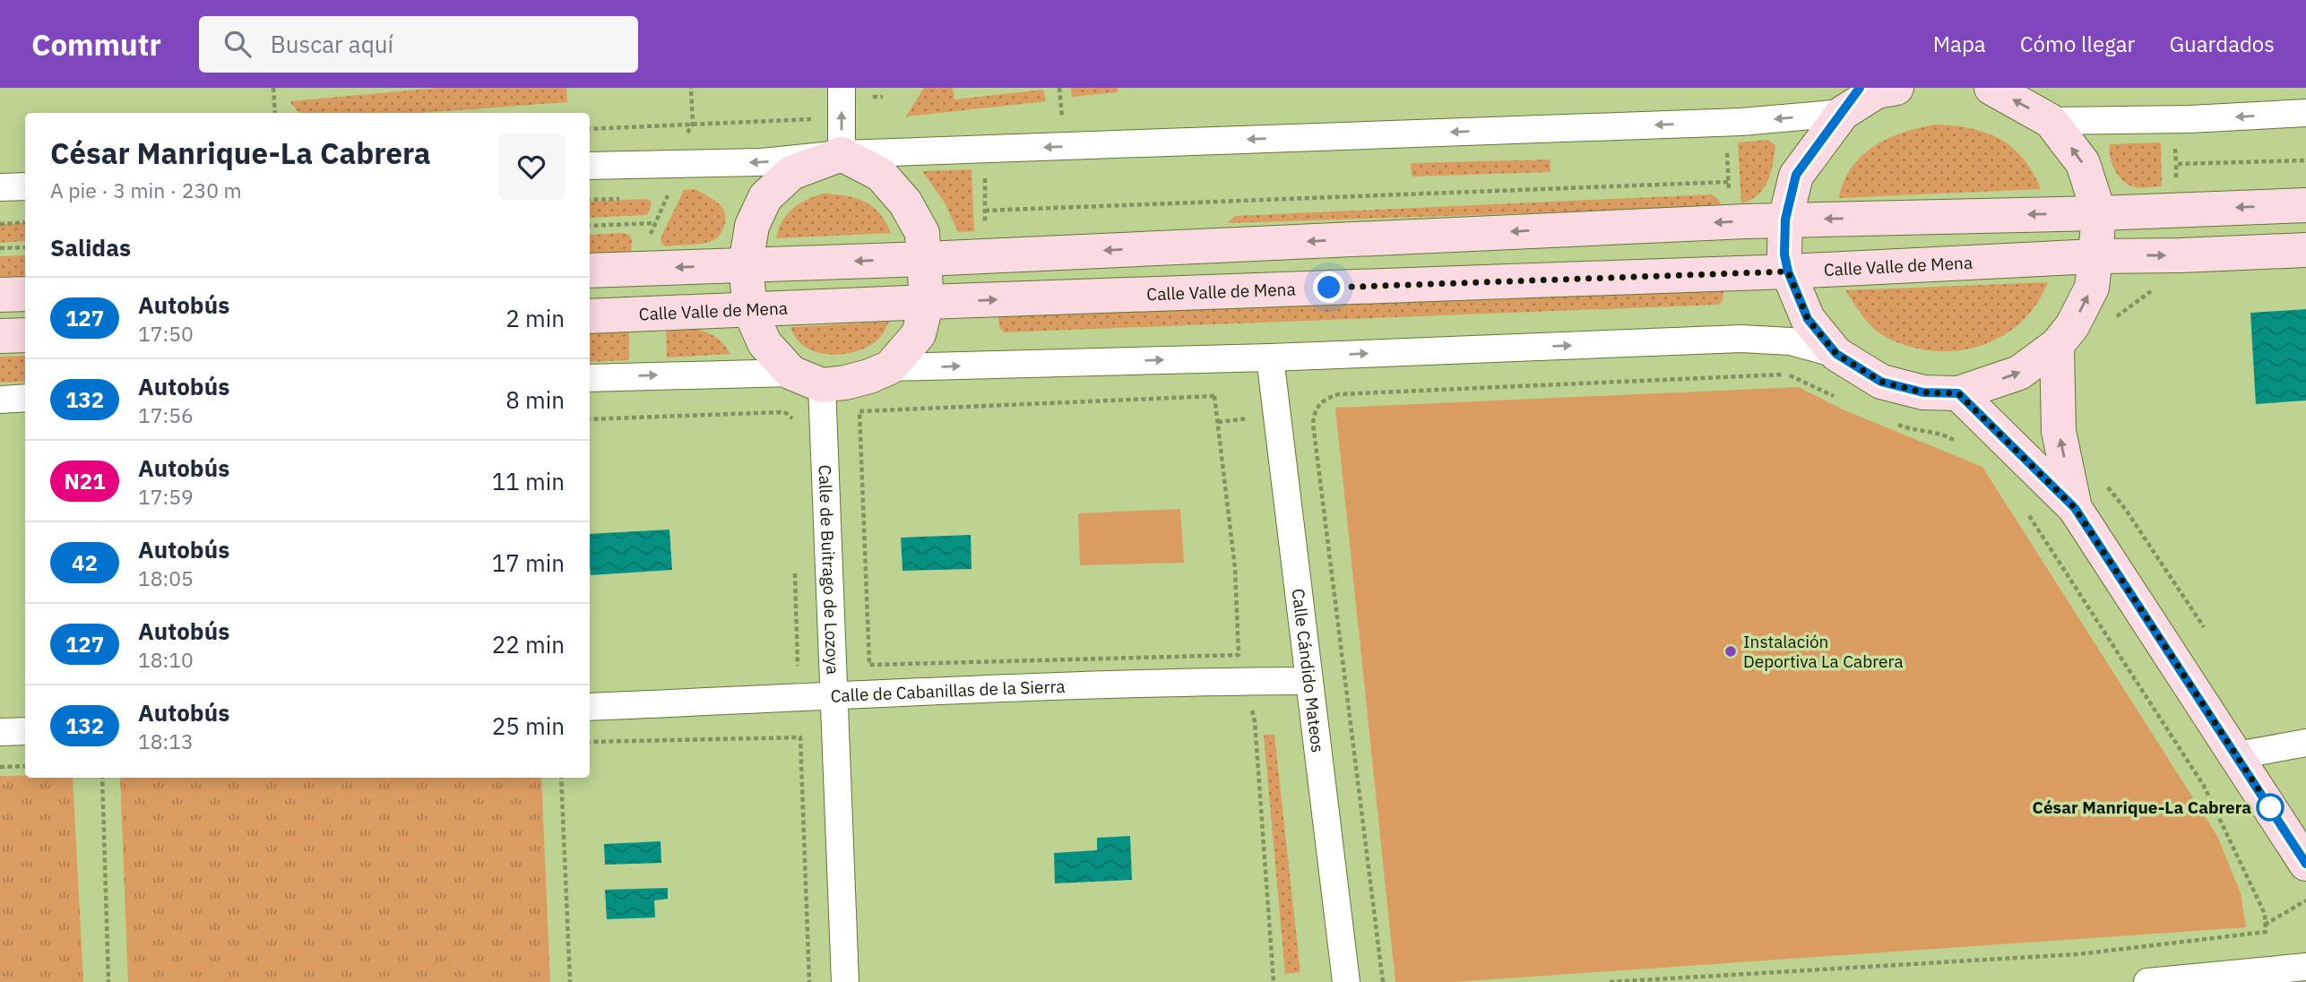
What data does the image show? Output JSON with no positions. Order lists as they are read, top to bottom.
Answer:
{
  "streets": {
    "main road": ["Calle Valle de Mena"],
    "street": ["Calle de Buitrago de Lozoya", "Calle Cándido Mateos", "Calle de Cabanillas de la Sierra"]
  },
  "crossings": [
    ["Calle de Buitrago de Lozoya", "Calle de Cabanillas de la Sierra"],
    ["Calle Cándido Mateos", "Calle de Cabanillas de la Sierra"]
  ],
  "places": ["Instalación Deportiva La Cabrera", "César Manrique-La Cabrera"],
  "lines": ["bus line 127"],
  "page": {
    "header": "Commutr",
    "search": "Buscar aquí",
    "nav": ["Mapa", "Cómo llegar", "Guardados"],
    "heading": [
      ["César Manrique-La Cabrera", "A pie · 3 min · 230 m"],
      "Salidas"
    ],
    "list": [
      {
        "mark": "127",
        "name": "Autobús",
        "note": "17:50",
        "value": "2 min"
      },
      {
        "mark": "132",
        "name": "Autobús",
        "note": "17:56",
        "value": "8 min"
      },
      {
        "mark": "N21",
        "name": "Autobús",
        "note": "17:59",
        "value": "11 min"
      },
      {
        "mark": "42",
        "name": "Autobús",
        "note": "18:05",
        "value": "17 min"
      },
      {
        "mark": "127",
        "name": "Autobús",
        "note": "18:10",
        "value": "22 min"
      },
      {
        "mark": "132",
        "name": "Autobús",
        "note": "18:13",
        "value": "25 min"
      }
    ]
  }
}
